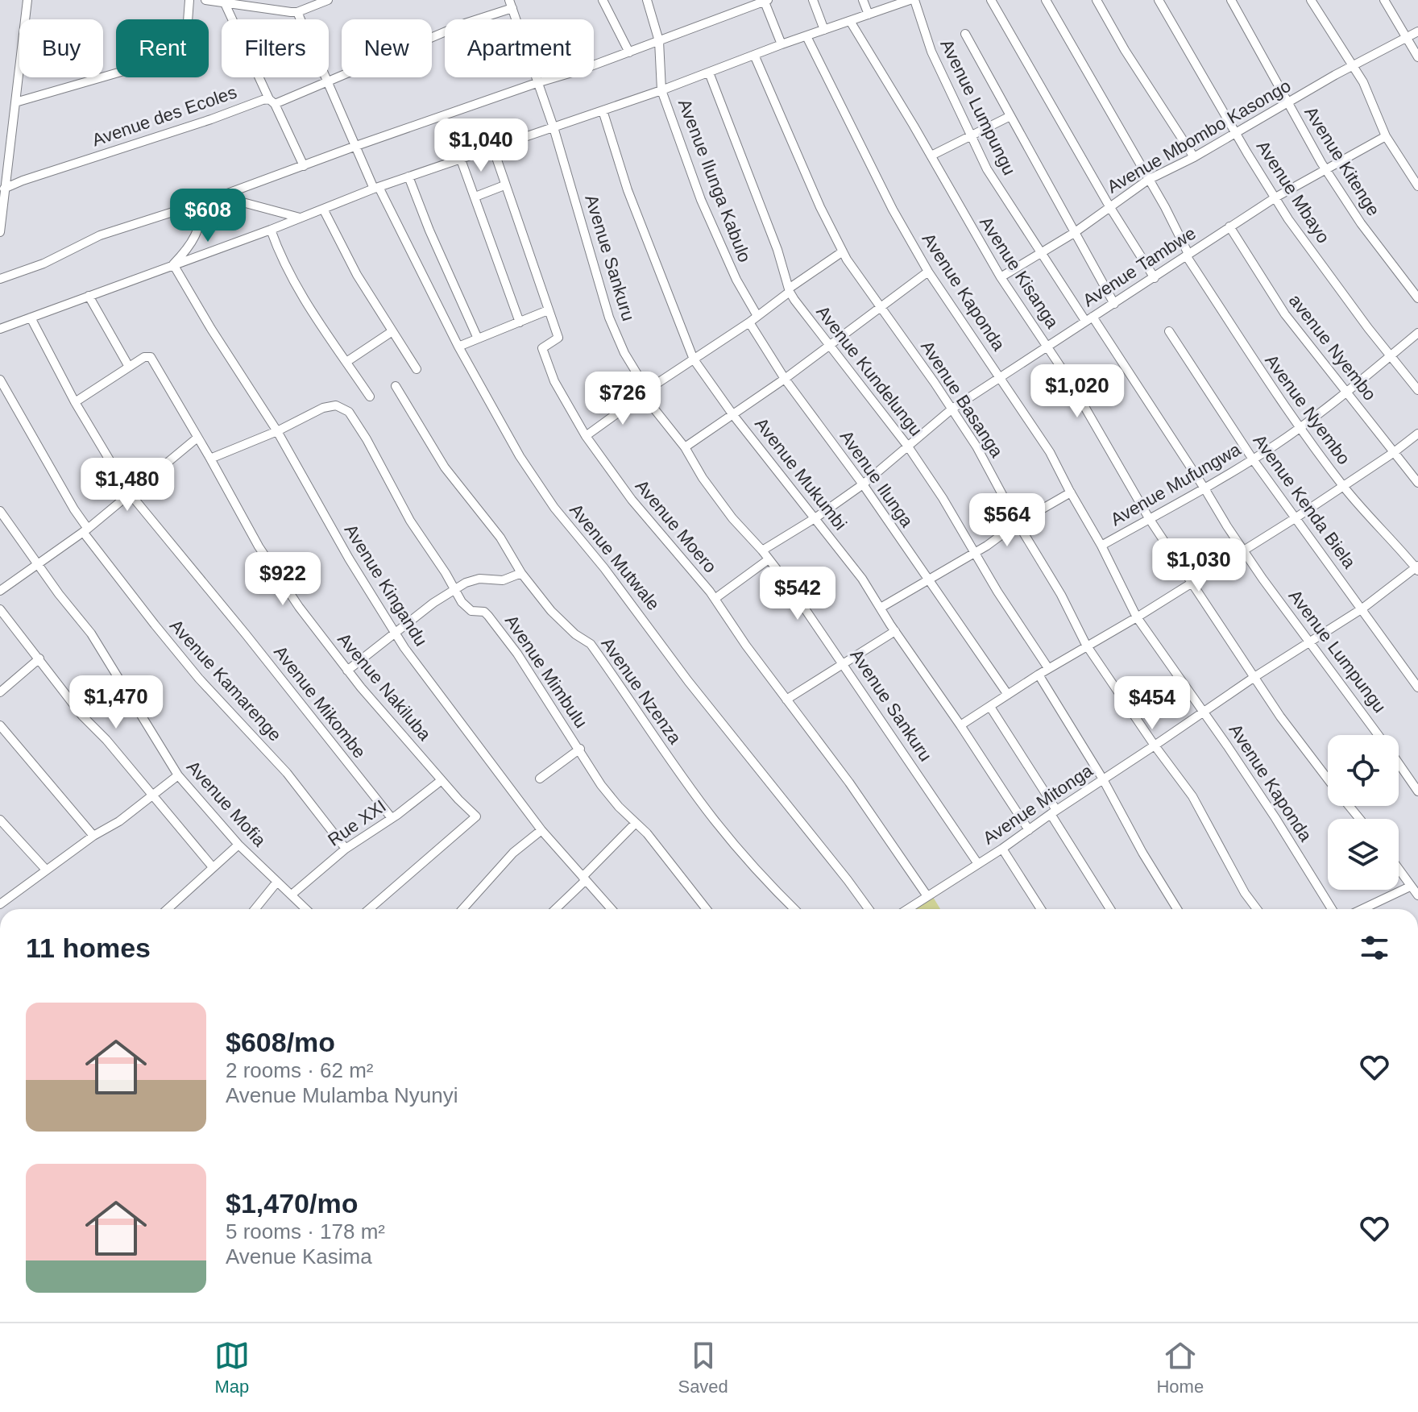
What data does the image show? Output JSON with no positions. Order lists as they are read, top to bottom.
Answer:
{
  "streets": {
    "street": [
      "Avenue Lumpungu",
      "Avenue des Ecoles",
      "Avenue Mbombo Kasongo",
      "Avenue Kitenge",
      "Avenue Ilunga Kabulo",
      "Avenue Mbayo",
      "Avenue Sankuru",
      "Avenue Tambwe",
      "Avenue Kisanga",
      "Avenue Kaponda",
      "avenue Nyembo",
      "Avenue Kundelungu",
      "Avenue Basanga",
      "Avenue Nyembo",
      "Avenue Mukumbi",
      "Avenue Ilunga",
      "Avenue Mufungwa",
      "Avenue Kenda Biela",
      "Avenue Moero",
      "Avenue Mutwale",
      "Avenue Kingandu",
      "Avenue Mimbulu",
      "Avenue Kamarenge",
      "Avenue Nakiluba",
      "Avenue Nzenza",
      "Avenue Mikombe",
      "Avenue Mofia",
      "Avenue Mitonga",
      "Rue XXI"
    ]
  },
  "crossings": [
    ["Avenue Lumpungu", "Avenue Mbombo Kasongo"],
    ["Avenue Lumpungu", "Avenue Tambwe"],
    ["Avenue Lumpungu", "Avenue Mufungwa"],
    ["Avenue Lumpungu", "Avenue Mitonga"],
    ["Avenue des Ecoles", "Avenue Sankuru"],
    ["Avenue des Ecoles", "Avenue Mutwale"],
    ["Avenue Mbombo Kasongo", "Avenue Kitenge"],
    ["Avenue Mbombo Kasongo", "Avenue Mbayo"],
    ["Avenue Mbombo Kasongo", "Avenue Kisanga"],
    ["Avenue Mbombo Kasongo", "Avenue Nyembo"],
    ["Avenue Kitenge", "Avenue Tambwe"],
    ["Avenue Mbayo", "Avenue Tambwe"],
    ["Avenue Mbayo", "Avenue Mufungwa"],
    ["Avenue Sankuru", "Avenue Tambwe"],
    ["Avenue Sankuru", "Avenue Mitonga"],
    ["Avenue Tambwe", "Avenue Kisanga"],
    ["Avenue Tambwe", "Avenue Kaponda"],
    ["Avenue Tambwe", "avenue Nyembo"],
    ["Avenue Tambwe", "Avenue Kundelungu"],
    ["Avenue Tambwe", "Avenue Basanga"],
    ["Avenue Tambwe", "Avenue Nyembo"],
    ["Avenue Tambwe", "Avenue Mukumbi"],
    ["Avenue Tambwe", "Avenue Ilunga"],
    ["Avenue Kisanga", "Avenue Mufungwa"],
    ["Avenue Kisanga", "Avenue Mitonga"],
    ["Avenue Kaponda", "Avenue Mufungwa"],
    ["Avenue Kaponda", "Avenue Mitonga"],
    ["avenue Nyembo", "Avenue Mufungwa"],
    ["Avenue Basanga", "Avenue Mitonga"],
    ["Avenue Nyembo", "Avenue Mufungwa"],
    ["Avenue Nyembo", "Avenue Mitonga"],
    ["Avenue Mukumbi", "Avenue Mitonga"],
    ["Avenue Mufungwa", "Avenue Kenda Biela"],
    ["Avenue Kenda Biela", "Avenue Mitonga"],
    ["Avenue Moero", "Avenue Mitonga"],
    ["Avenue Kingandu", "Avenue Mimbulu"],
    ["Avenue Mimbulu", "Avenue Nakiluba"],
    ["Avenue Kamarenge", "Rue XXI"],
    ["Avenue Nakiluba", "Rue XXI"],
    ["Avenue Mikombe", "Rue XXI"],
    ["Avenue Mofia", "Rue XXI"]
  ],
  "page": {
    "chip": [
      "Buy",
      "Rent",
      "Filters",
      "New",
      "Apartment"
    ],
    "price": [
      "$1,040",
      "$608",
      "$1,020",
      "$726",
      "$1,480",
      "$564",
      "$1,030",
      "$922",
      "$542",
      "$1,470",
      "$454"
    ],
    "heading": "11 homes",
    "list": [
      {
        "name": "$608/mo",
        "note": "2 rooms · 62 m² · Avenue Mulamba Nyunyi"
      },
      {
        "name": "$1,470/mo",
        "note": "5 rooms · 178 m² · Avenue Kasima"
      }
    ],
    "tabs": ["Map", "Saved", "Home"]
  }
}
